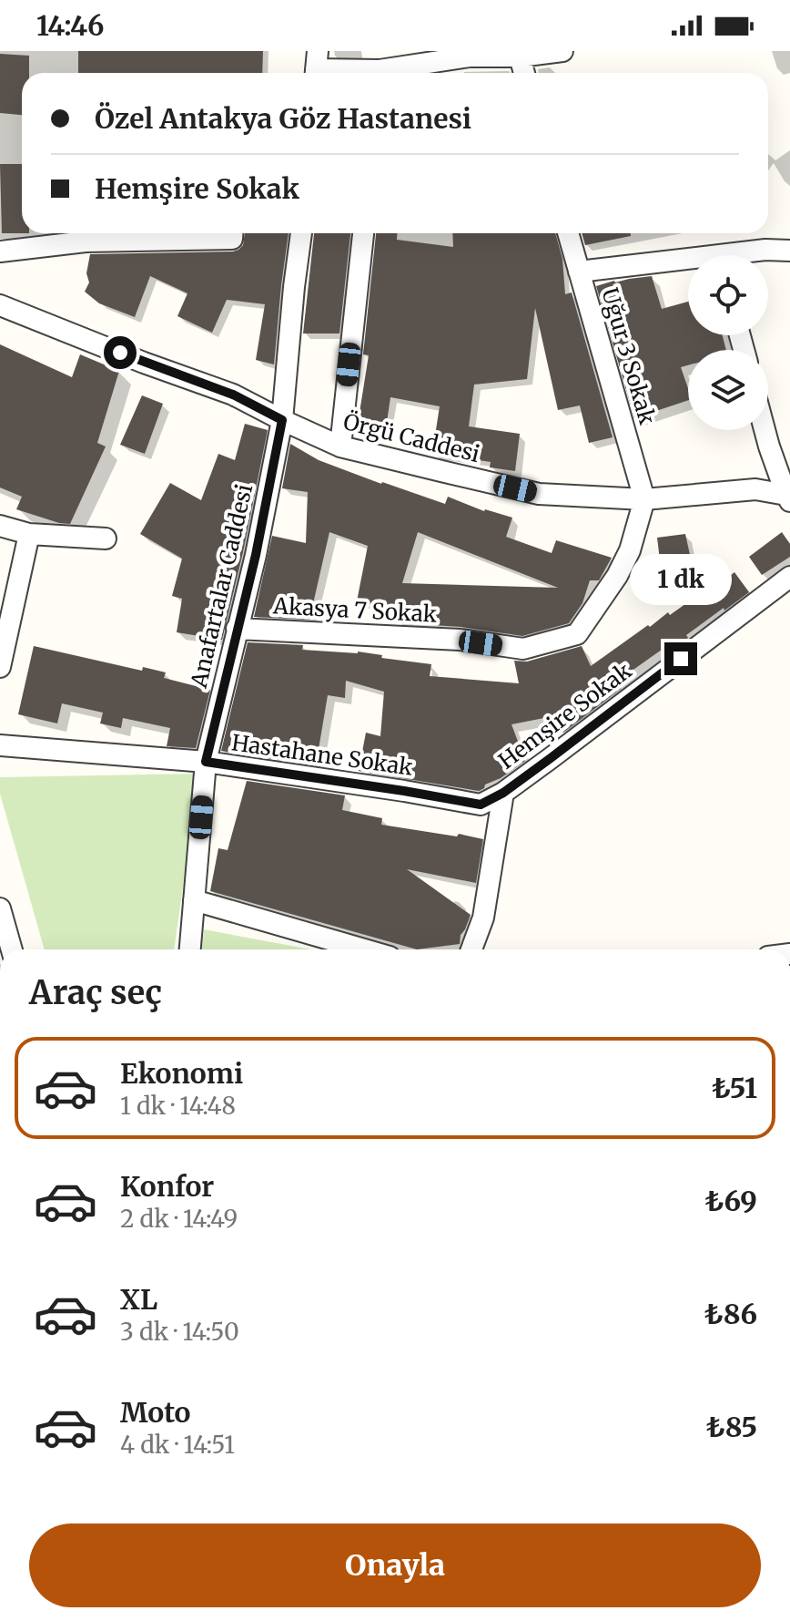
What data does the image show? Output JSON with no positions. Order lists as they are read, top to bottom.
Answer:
{
  "streets": {
    "street": [
      "Uğur 3 Sokak",
      "Örgü Caddesi",
      "Anafartalar Caddesi",
      "Akasya 7 Sokak",
      "Hemşire Sokak",
      "Hastahane Sokak"
    ]
  },
  "crossings": [
    ["Uğur 3 Sokak", "Örgü Caddesi"],
    ["Uğur 3 Sokak", "Akasya 7 Sokak"],
    ["Örgü Caddesi", "Anafartalar Caddesi"],
    ["Örgü Caddesi", "Akasya 7 Sokak"],
    ["Anafartalar Caddesi", "Akasya 7 Sokak"],
    ["Anafartalar Caddesi", "Hastahane Sokak"],
    ["Hemşire Sokak", "Hastahane Sokak"]
  ],
  "page": {
    "status": "14:46",
    "banner": ["Özel Antakya Göz Hastanesi", "Hemşire Sokak"],
    "bubble": "1 dk",
    "heading": "Araç seç",
    "list": [
      {
        "name": "Ekonomi",
        "note": "1 dk · 14:48",
        "value": "₺51"
      },
      {
        "name": "Konfor",
        "note": "2 dk · 14:49",
        "value": "₺69"
      },
      {
        "name": "XL",
        "note": "3 dk · 14:50",
        "value": "₺86"
      },
      {
        "name": "Moto",
        "note": "4 dk · 14:51",
        "value": "₺85"
      }
    ],
    "buttons": "Onayla"
  }
}
